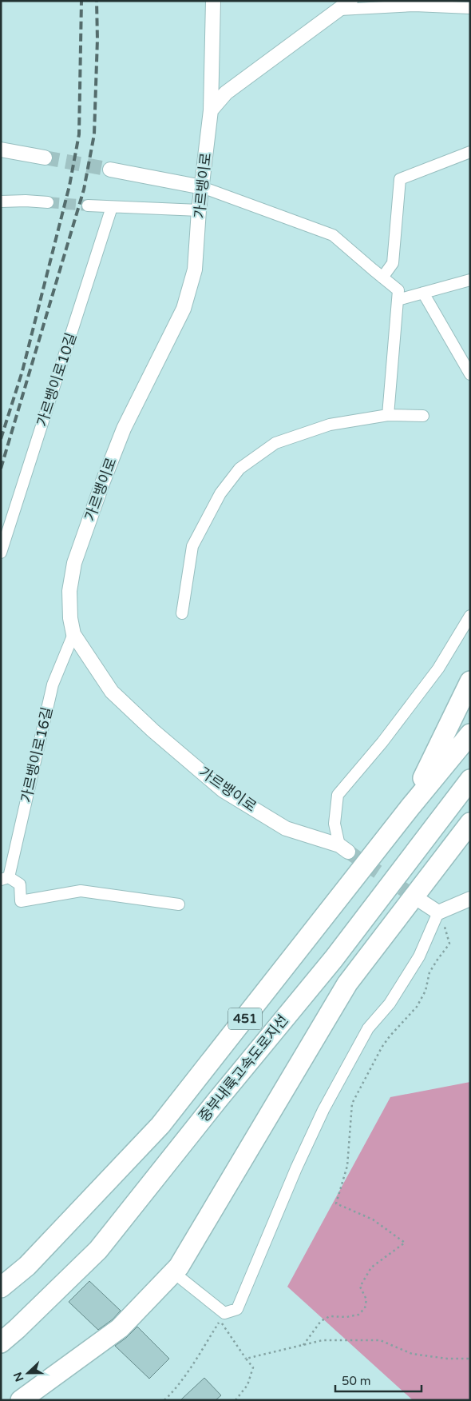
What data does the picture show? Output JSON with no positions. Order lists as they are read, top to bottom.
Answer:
{
  "streets": {
    "highway": ["451", "중부내륙고속도로지선"],
    "street": ["가르뱅이로", "가르뱅이로10길", "가르뱅이로16길"]
  },
  "crossings": [
    ["가르뱅이로", "가르뱅이로16길"]
  ],
  "scale_bar": "50 m",
  "north": "left"
}
